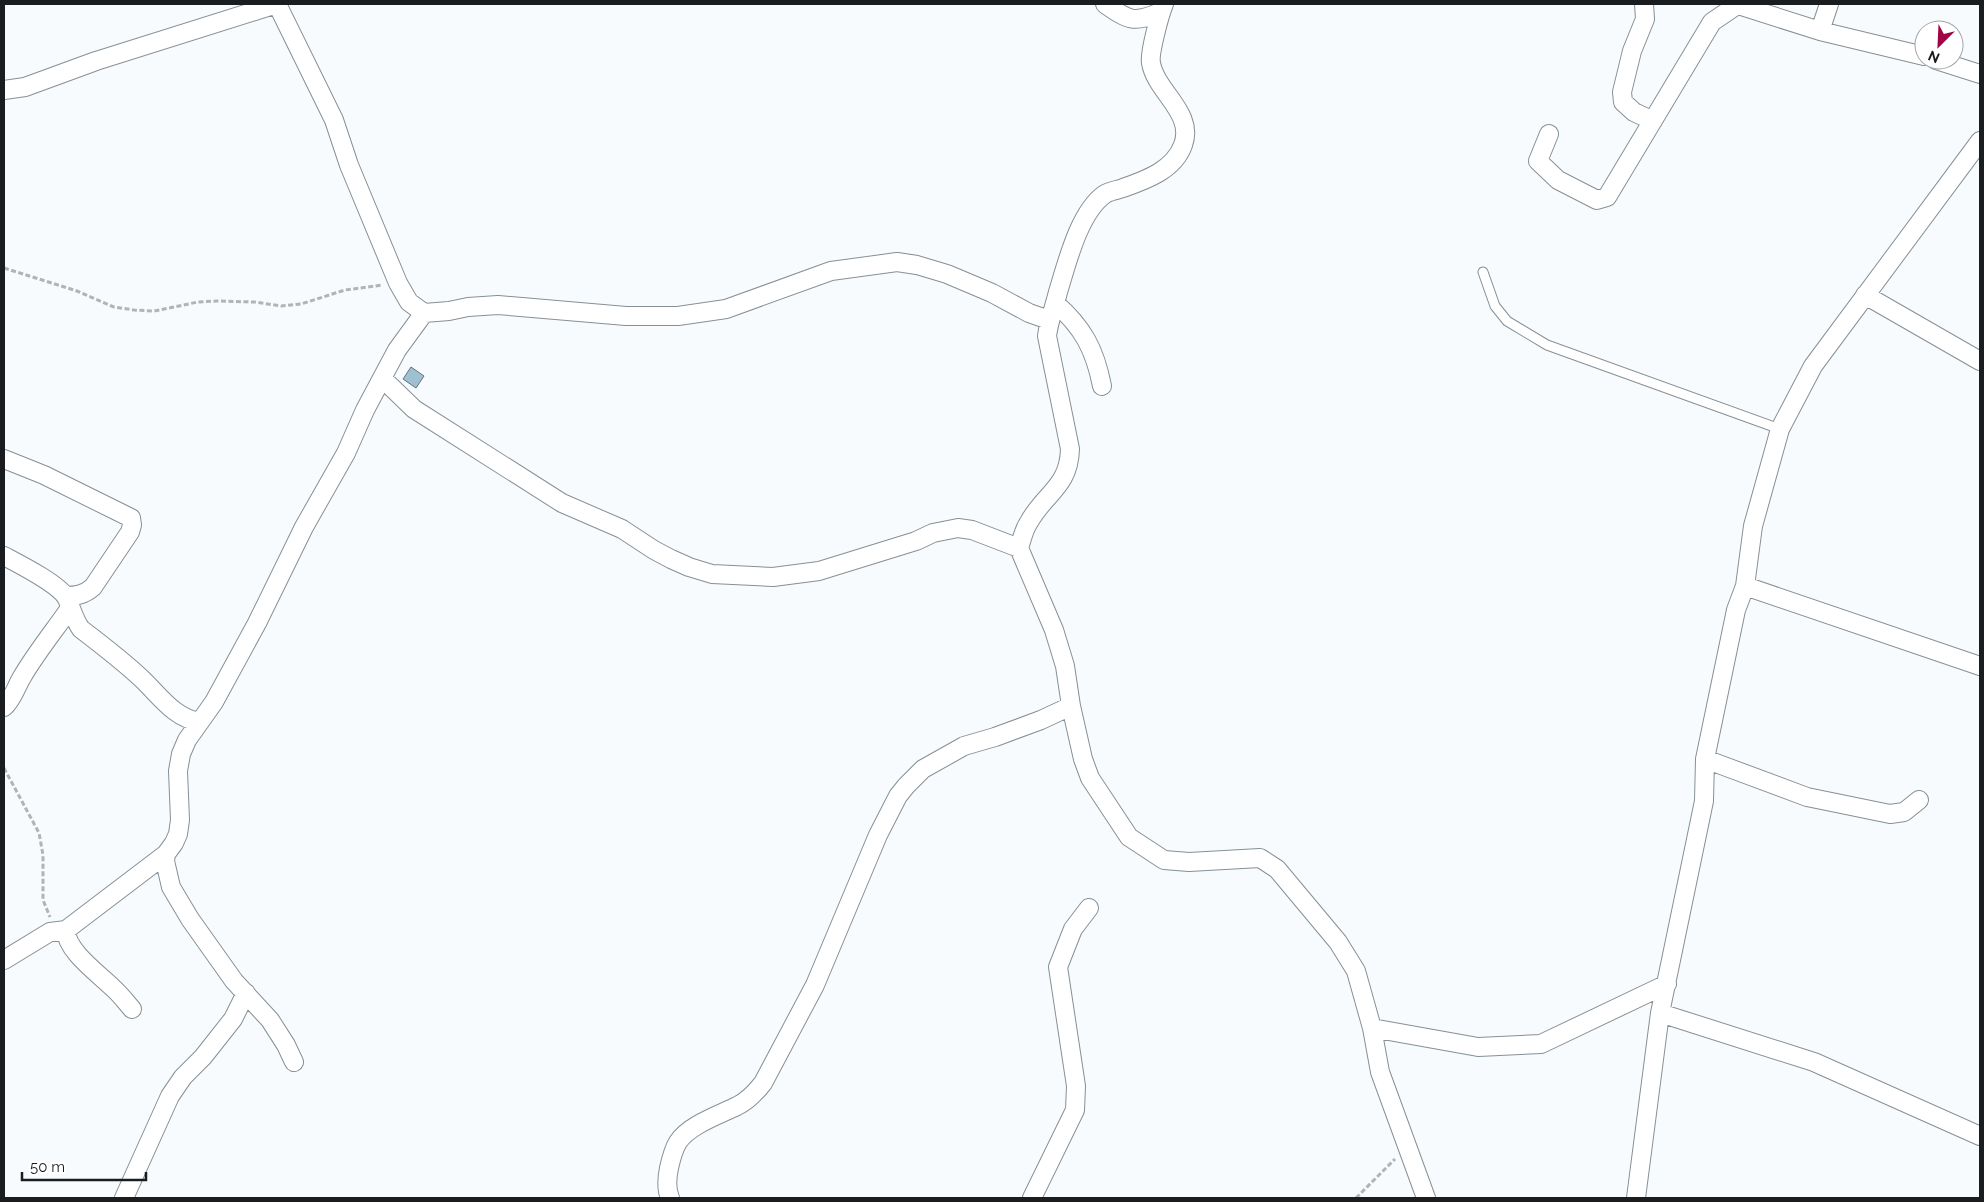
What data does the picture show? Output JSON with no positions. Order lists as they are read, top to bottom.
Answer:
{
  "scale_bar": "50 m",
  "north": "bottom left"
}
